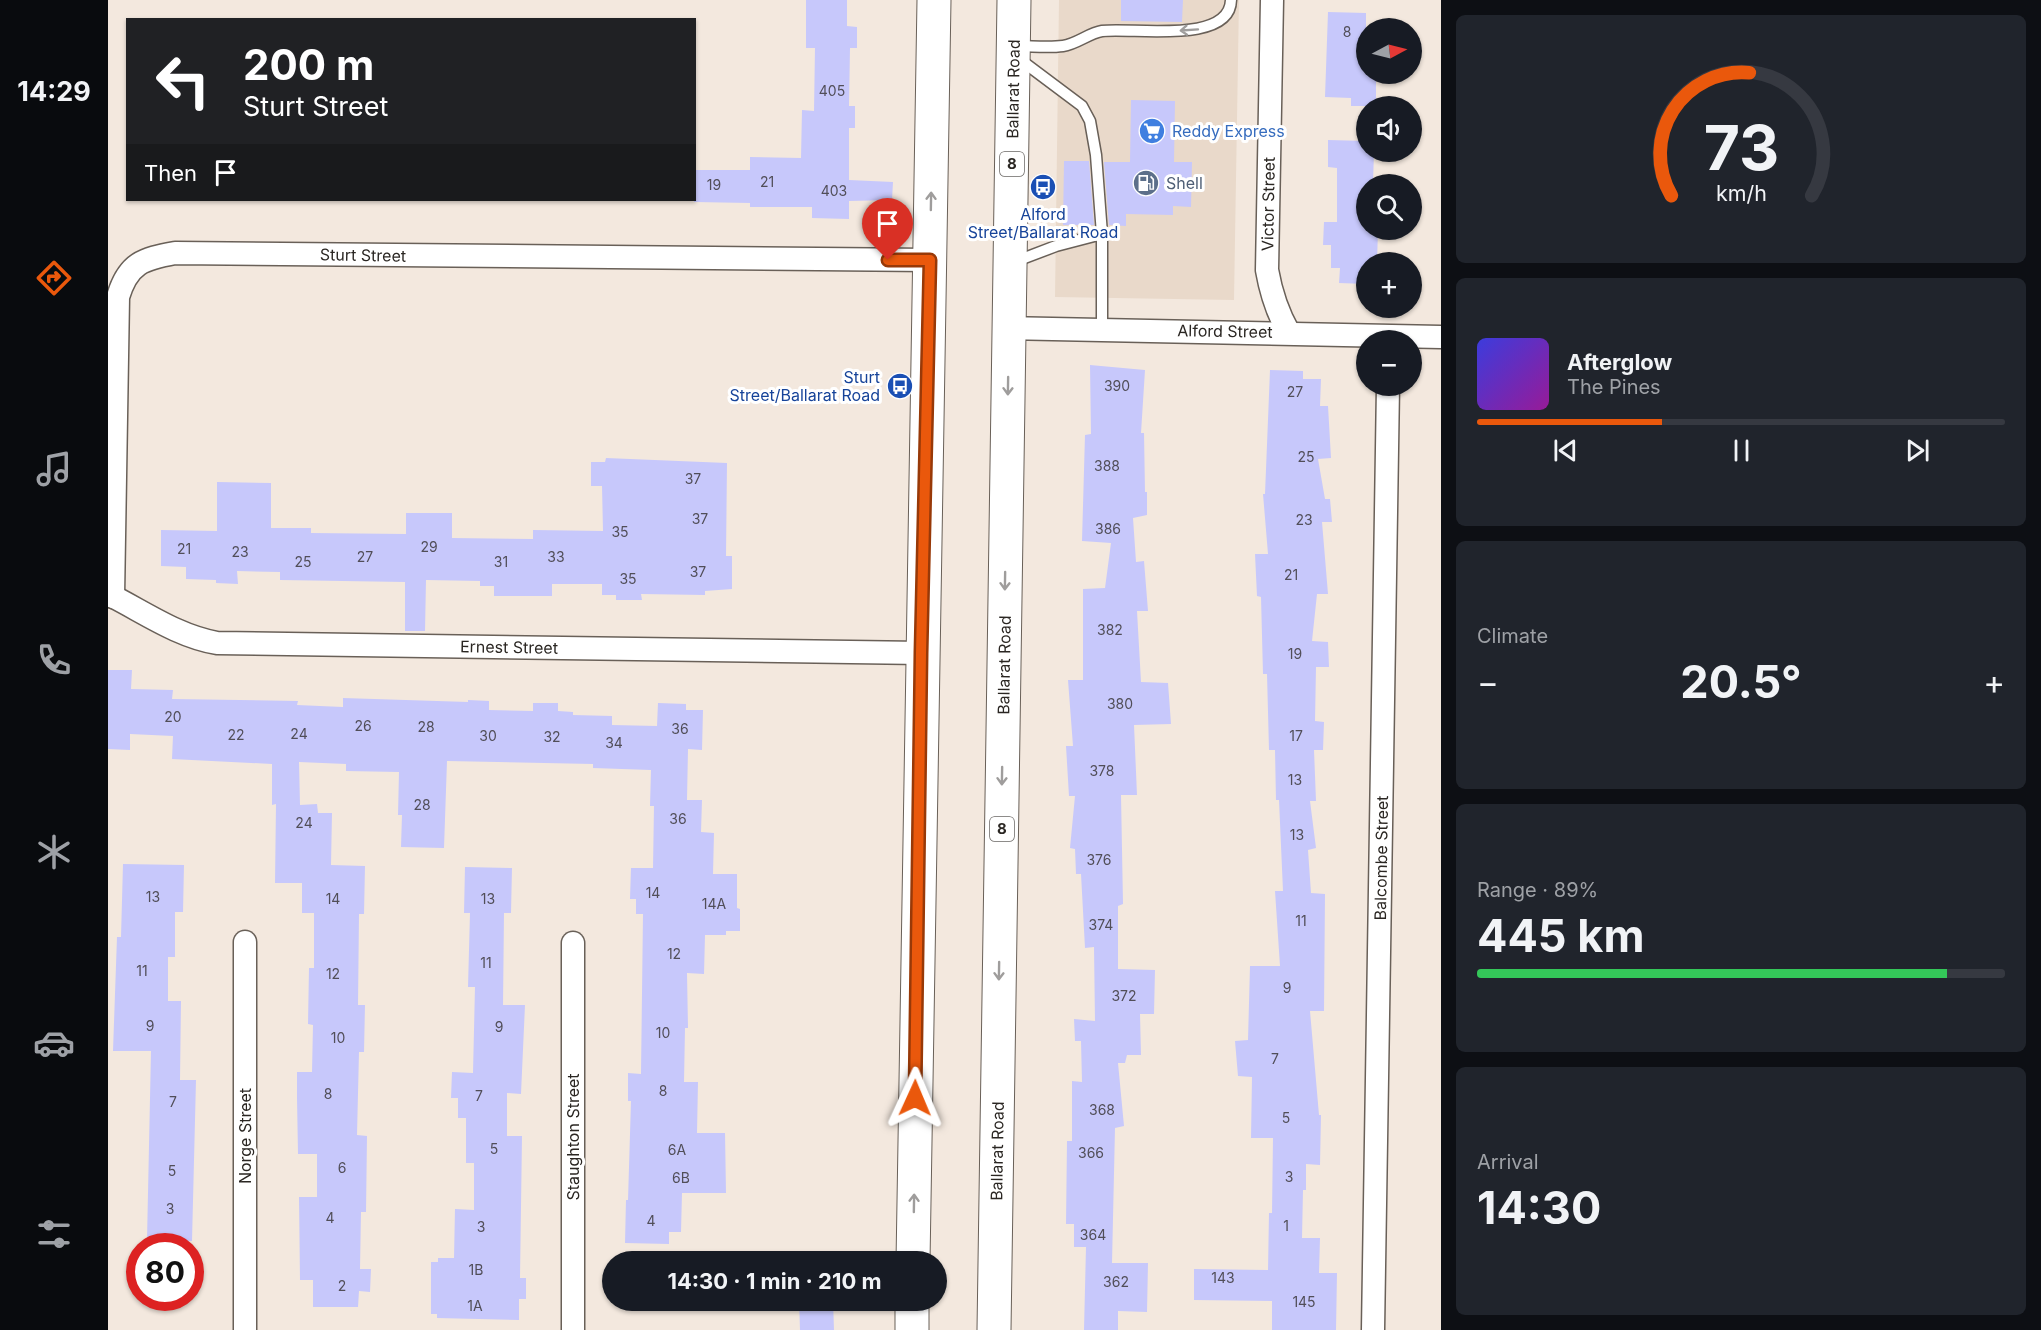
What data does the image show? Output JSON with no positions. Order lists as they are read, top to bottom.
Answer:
{
  "streets": {
    "highway": ["Ballarat Road", "8"],
    "street": [
      "Victor Street",
      "Sturt Street",
      "Alford Street",
      "Ernest Street",
      "Balcombe Street",
      "Norge Street",
      "Staughton Street"
    ]
  },
  "crossings": [
    ["Ballarat Road", "Alford Street"],
    ["Victor Street", "Alford Street"],
    ["Sturt Street", "Ernest Street"]
  ],
  "places": {
    "supermarket": ["Reddy Express"],
    "fuel station": ["Shell"],
    "bus stop": ["Alford Street/Ballarat Road", "Sturt Street/Ballarat Road"]
  },
  "house_numbers": [
    "8",
    "405",
    "21",
    "19",
    "403",
    "390",
    "27",
    "25",
    "388",
    "37",
    "37",
    "23",
    "386",
    "35",
    "29",
    "21",
    "23",
    "27",
    "33",
    "25",
    "31",
    "37",
    "21",
    "35",
    "382",
    "19",
    "380",
    "20",
    "26",
    "28",
    "36",
    "24",
    "22",
    "30",
    "17",
    "32",
    "34",
    "378",
    "13",
    "28",
    "36",
    "24",
    "13",
    "376",
    "14",
    "13",
    "14",
    "13",
    "14A",
    "11",
    "374",
    "12",
    "11",
    "11",
    "12",
    "9",
    "372",
    "9",
    "9",
    "10",
    "10",
    "7",
    "8",
    "8",
    "7",
    "7",
    "368",
    "5",
    "5",
    "6A",
    "366",
    "6",
    "5",
    "3",
    "6B",
    "3",
    "4",
    "4",
    "1",
    "3",
    "364",
    "1B",
    "143",
    "362",
    "2",
    "145",
    "1A"
  ],
  "north": "right",
  "page": {
    "tabs": "14:29",
    "map_buttons": ["+", "−"],
    "turn": ["200 m", "Sturt Street"],
    "then": "Then",
    "song": ["Afterglow", "The Pines"],
    "tile": [
      "Climate",
      ["Range · 89%", "445 km"],
      ["Arrival", "14:30"]
    ],
    "heat": ["−", "20.5°", "+"],
    "limit": "80",
    "trip": "14:30 · 1 min · 210 m",
    "gauge": ["73", "km/h"]
  }
}
